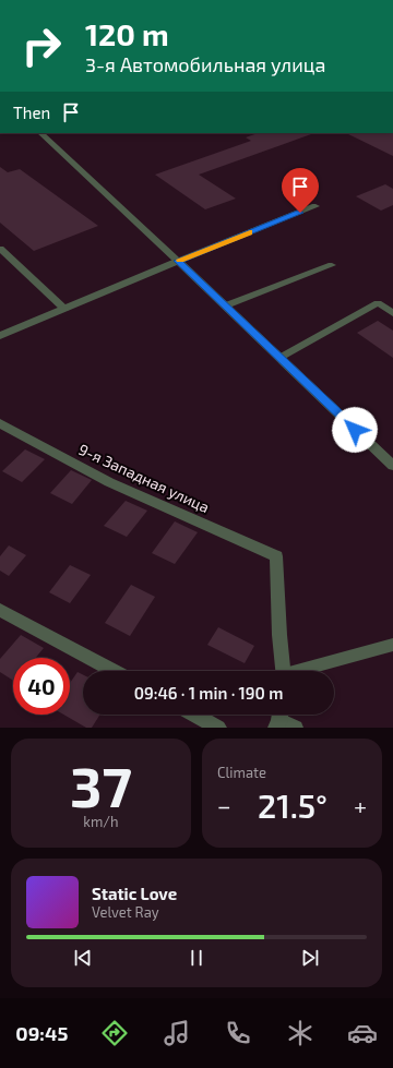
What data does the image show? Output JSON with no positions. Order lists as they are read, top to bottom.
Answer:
{
  "streets": {
    "street": ["9-я Западная улица"]
  },
  "page": {
    "turn": ["120 m", "3-я Автомобильная улица"],
    "then": "Then",
    "limit": "40",
    "trip": "09:46 · 1 min · 190 m",
    "tile": [
      ["37", "km/h"],
      "Climate"
    ],
    "heat": ["−", "21.5°", "+"],
    "song": ["Static Love", "Velvet Ray"],
    "tabs": "09:45"
  }
}
